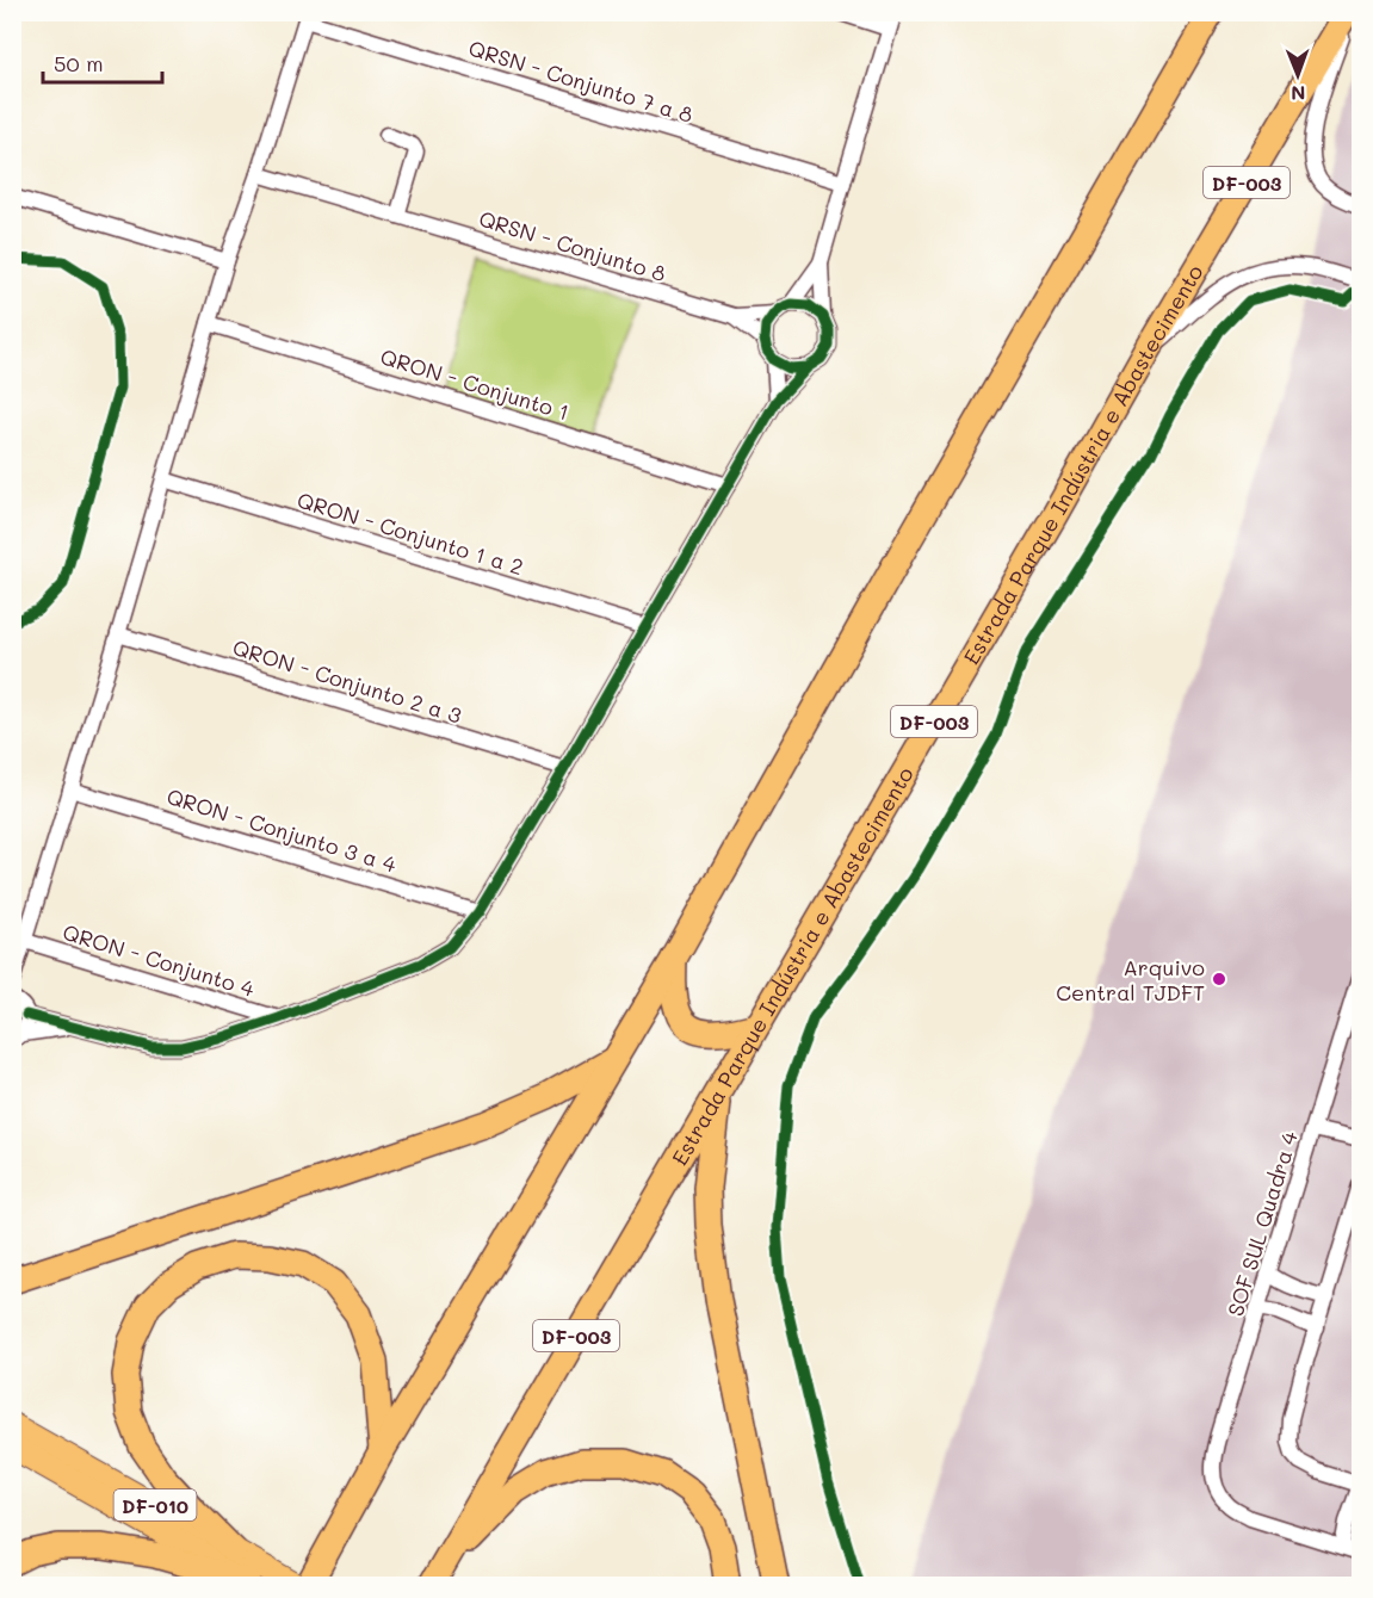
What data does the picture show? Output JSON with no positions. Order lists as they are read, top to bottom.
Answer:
{
  "streets": {
    "highway": ["DF-003", "Estrada Parque Indústria e Abastecimento"],
    "main road": ["DF-010"],
    "street": [
      "QRSN - Conjunto 7 a 8",
      "QRSN - Conjunto 8",
      "QRON - Conjunto 1",
      "QRON - Conjunto 1 a 2",
      "QRON - Conjunto 2 a 3",
      "QRON - Conjunto 3 a 4",
      "QRON - Conjunto 4",
      "SOF SUL Quadra 4"
    ]
  },
  "places": ["Arquivo Central TJDFT"],
  "scale_bar": "50 m",
  "north": "bottom"
}
